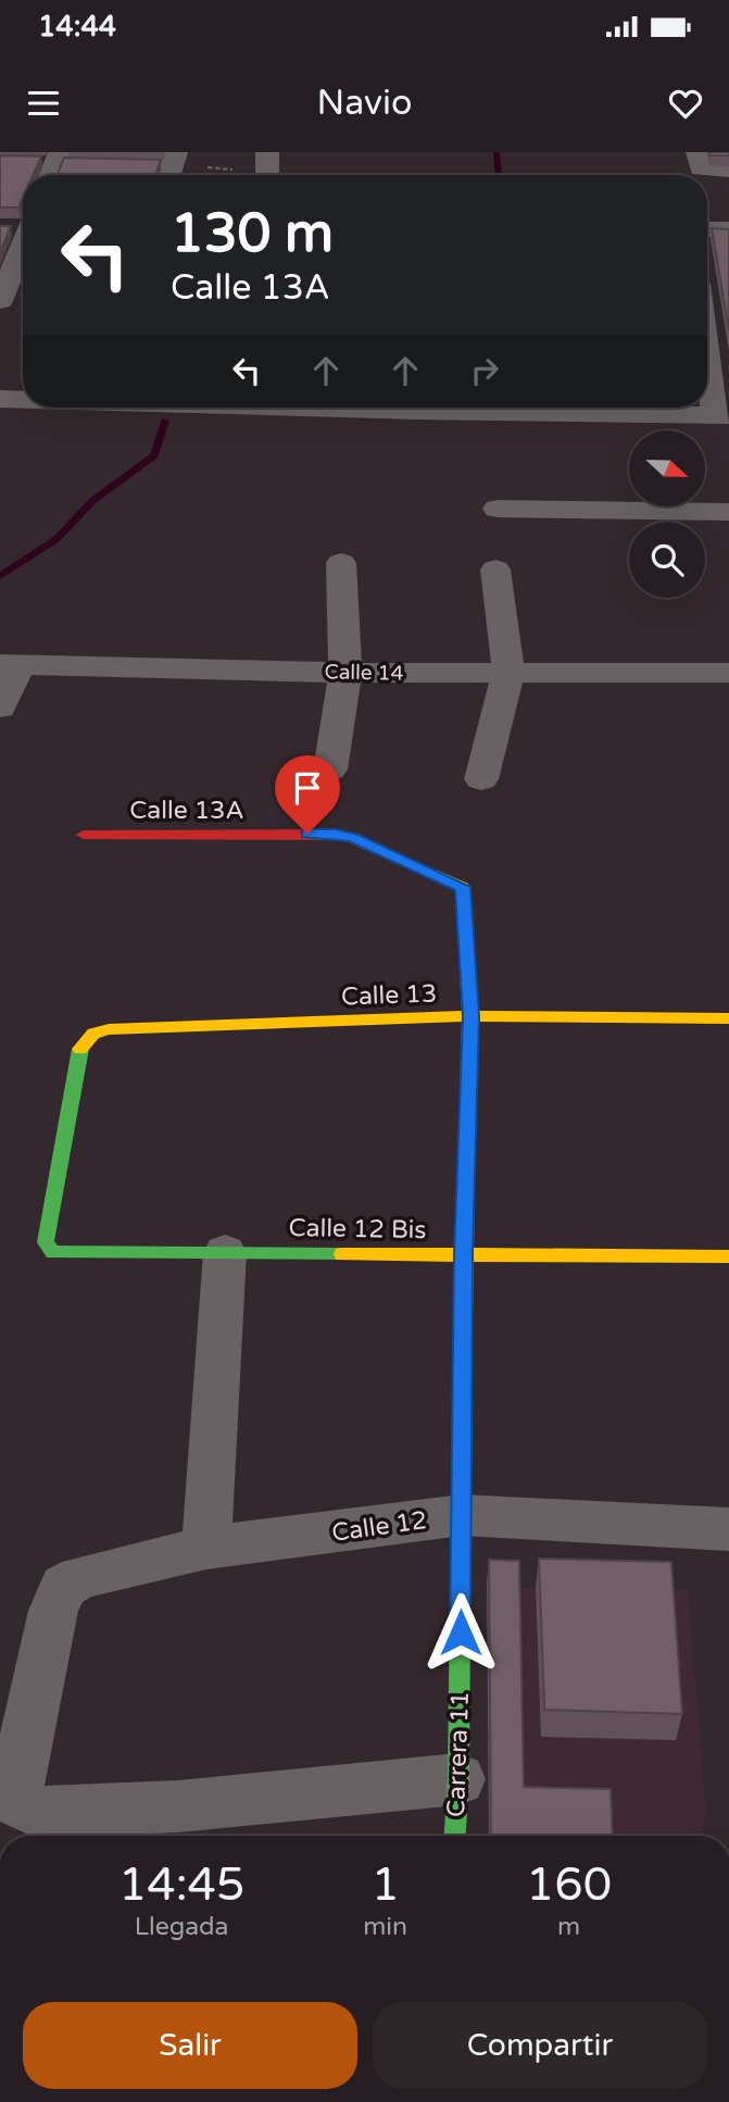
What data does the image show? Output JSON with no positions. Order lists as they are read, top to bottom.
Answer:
{
  "streets": {
    "street": [
      "Calle 14",
      "Calle 13A",
      "Calle 13",
      "Calle 12 Bis",
      "Calle 12",
      "Carrera 11"
    ]
  },
  "crossings": [
    ["Calle 13A", "Carrera 11"],
    ["Calle 13", "Calle 12 Bis"],
    ["Calle 13", "Carrera 11"],
    ["Calle 12 Bis", "Carrera 11"],
    ["Calle 12", "Carrera 11"]
  ],
  "north": "right",
  "page": {
    "status": "14:44",
    "header": "Navio",
    "turn": ["130 m", "Calle 13A"],
    "eta": [
      "14:45",
      "Llegada",
      "1",
      "min",
      "160",
      "m"
    ],
    "buttons": ["Salir", "Compartir"]
  }
}
